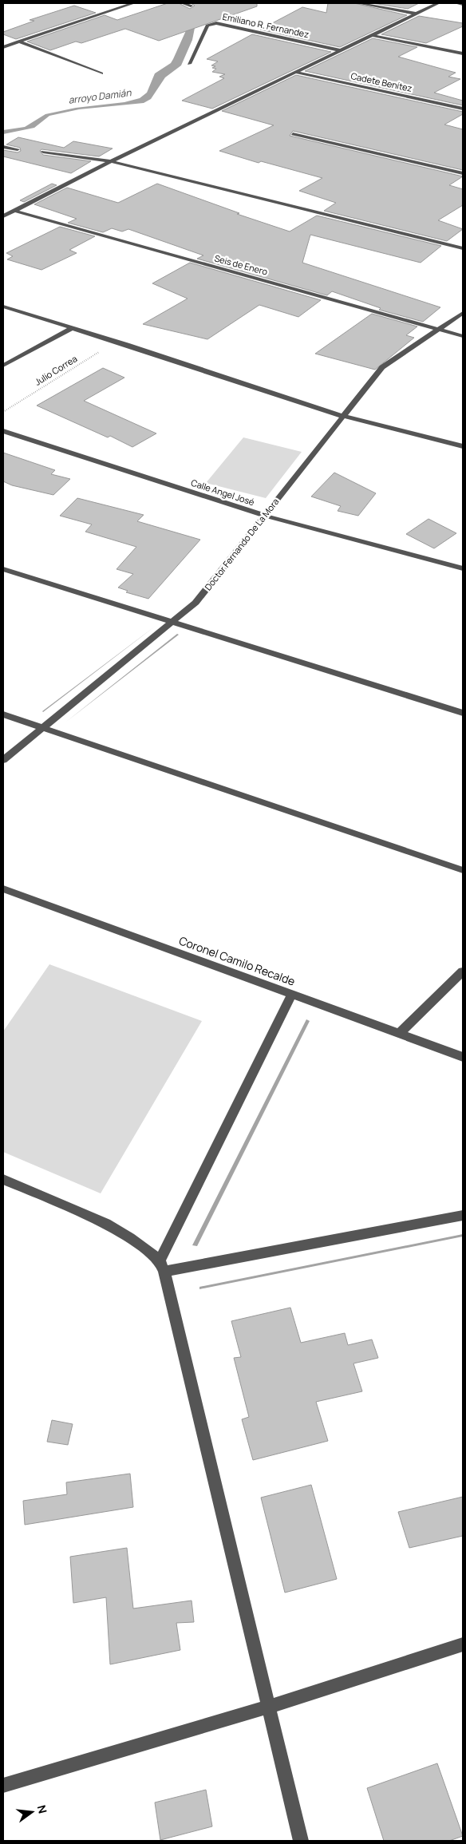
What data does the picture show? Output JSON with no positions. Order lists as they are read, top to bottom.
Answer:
{
  "streets": {
    "street": [
      "Emiliano R. Fernandez",
      "Cadete Benítez",
      "Seis de Enero",
      "Calle Angel José",
      "Doctor Fernando De La Mora",
      "Coronel Camilo Recalde"
    ],
    "path": ["Julio Correa"]
  },
  "crossings": [
    ["Seis de Enero", "Doctor Fernando De La Mora"],
    ["Calle Angel José", "Doctor Fernando De La Mora"]
  ],
  "water": ["arroyo Damián"],
  "north": "right"
}
